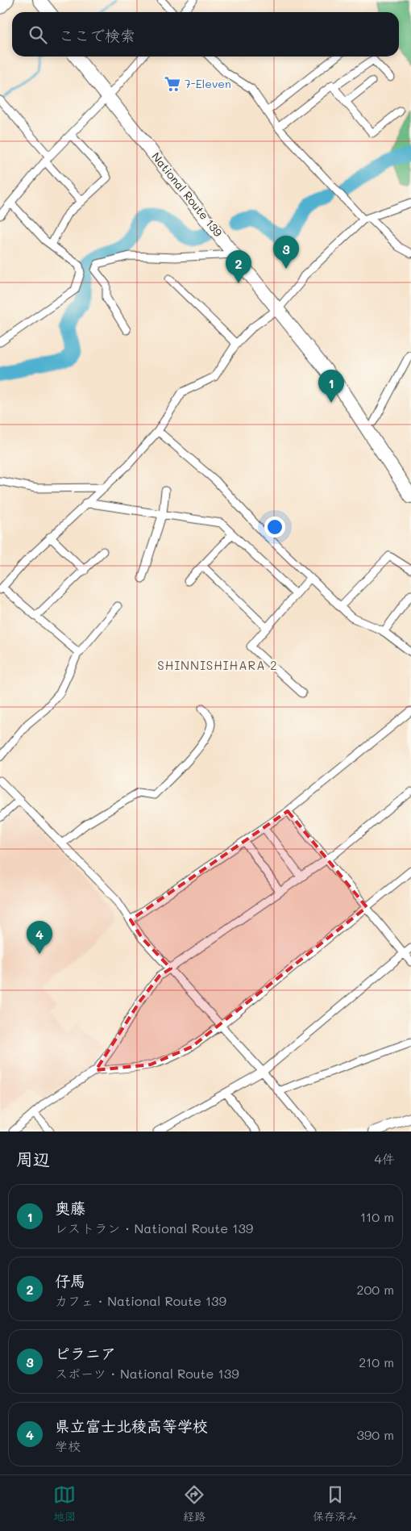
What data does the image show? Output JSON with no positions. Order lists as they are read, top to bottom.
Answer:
{
  "streets": {
    "highway": ["National Route 139"]
  },
  "districts": ["SHINNISHIHARA 2"],
  "places": {
    "supermarket": ["7-Eleven"]
  },
  "page": {
    "search": "ここで検索",
    "pins": [
      "3",
      "2",
      "1",
      "4"
    ],
    "heading": ["周辺", "4件"],
    "list": [
      {
        "mark": "1",
        "name": "奥藤",
        "note": "レストラン · National Route 139",
        "value": "110 m"
      },
      {
        "mark": "2",
        "name": "仔馬",
        "note": "カフェ · National Route 139",
        "value": "200 m"
      },
      {
        "mark": "3",
        "name": "ピラニア",
        "note": "スポーツ · National Route 139",
        "value": "210 m"
      },
      {
        "mark": "4",
        "name": "県立富士北稜高等学校",
        "note": "学校",
        "value": "390 m"
      }
    ],
    "nav": ["地図", "経路", "保存済み"]
  }
}
